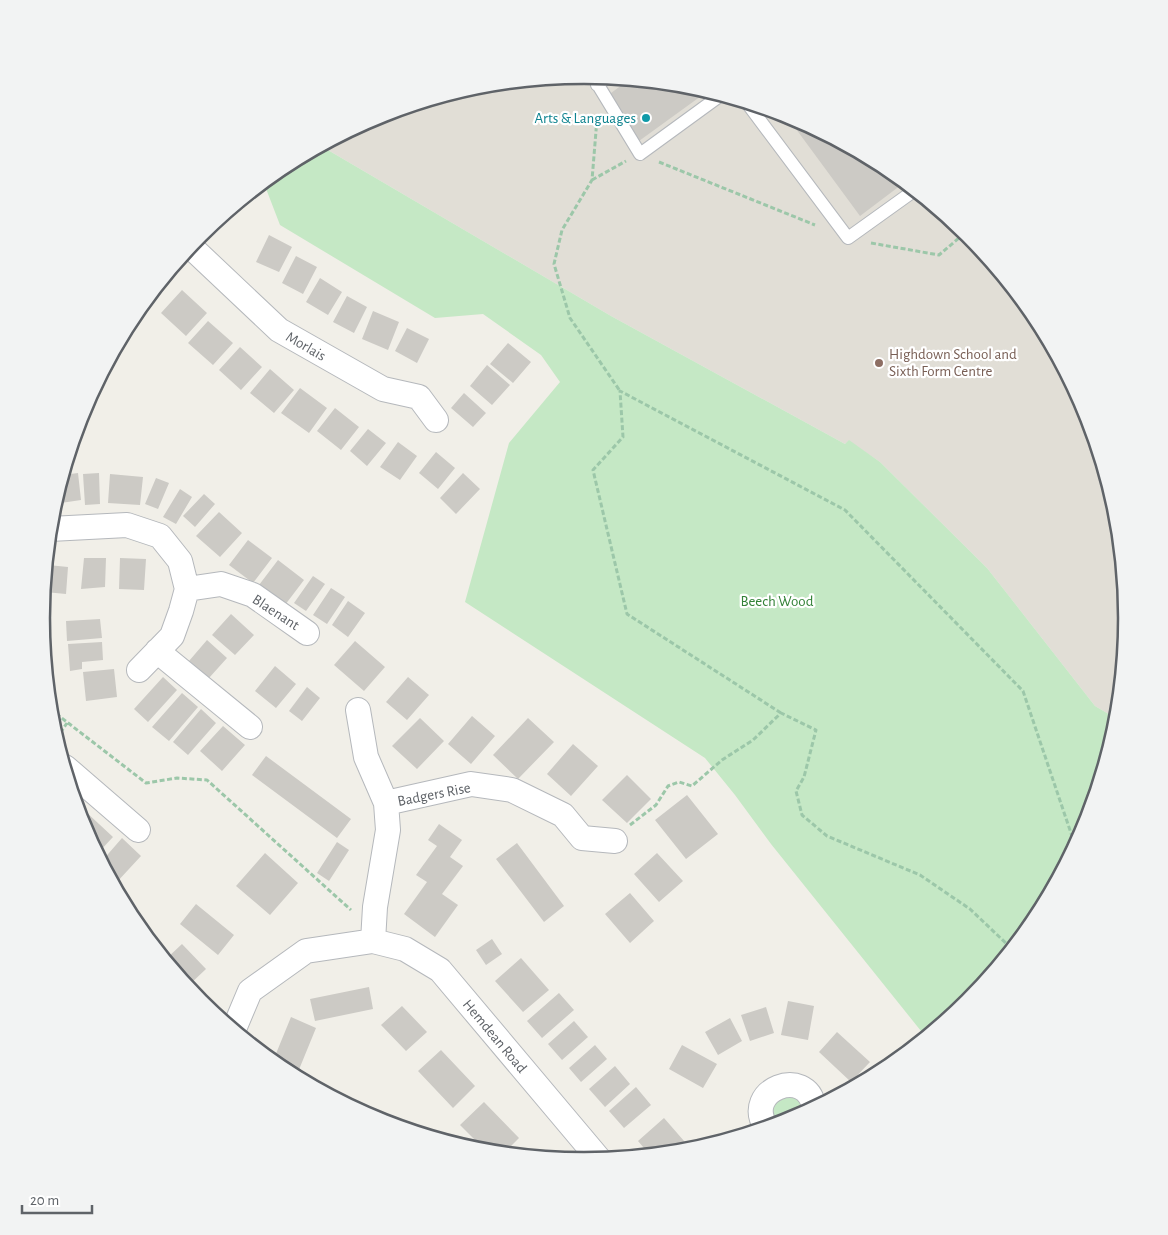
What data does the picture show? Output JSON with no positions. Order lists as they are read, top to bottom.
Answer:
{
  "streets": {
    "street": [
      "Morlais",
      "Blaenant",
      "Badgers Rise",
      "Hemdean Road"
    ]
  },
  "crossings": [
    ["Badgers Rise", "Hemdean Road"]
  ],
  "parks": ["Beech Wood"],
  "places": ["Arts & Languages", "Highdown School and Sixth Form Centre"],
  "scale_bar": "20 m"
}
